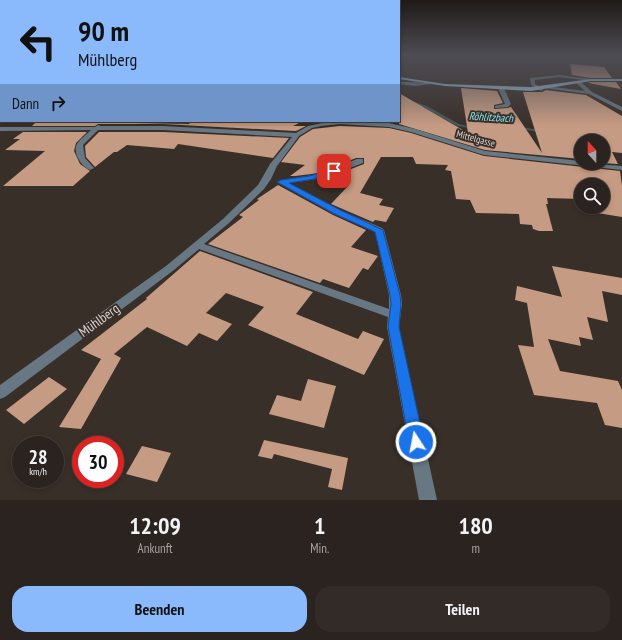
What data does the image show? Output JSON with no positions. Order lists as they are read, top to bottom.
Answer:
{
  "streets": {
    "street": ["Mittelgasse", "Mühlberg"]
  },
  "crossings": [
    ["Mittelgasse", "Mühlberg"]
  ],
  "water": ["Röhlitzbach"],
  "north": "top",
  "page": {
    "turn": ["90 m", "Mühlberg"],
    "then": "Dann",
    "speed": "28 km/h",
    "limit": "30",
    "eta": [
      "12:09",
      "Ankunft",
      "1",
      "Min.",
      "180",
      "m"
    ],
    "buttons": ["Beenden", "Teilen"]
  }
}
